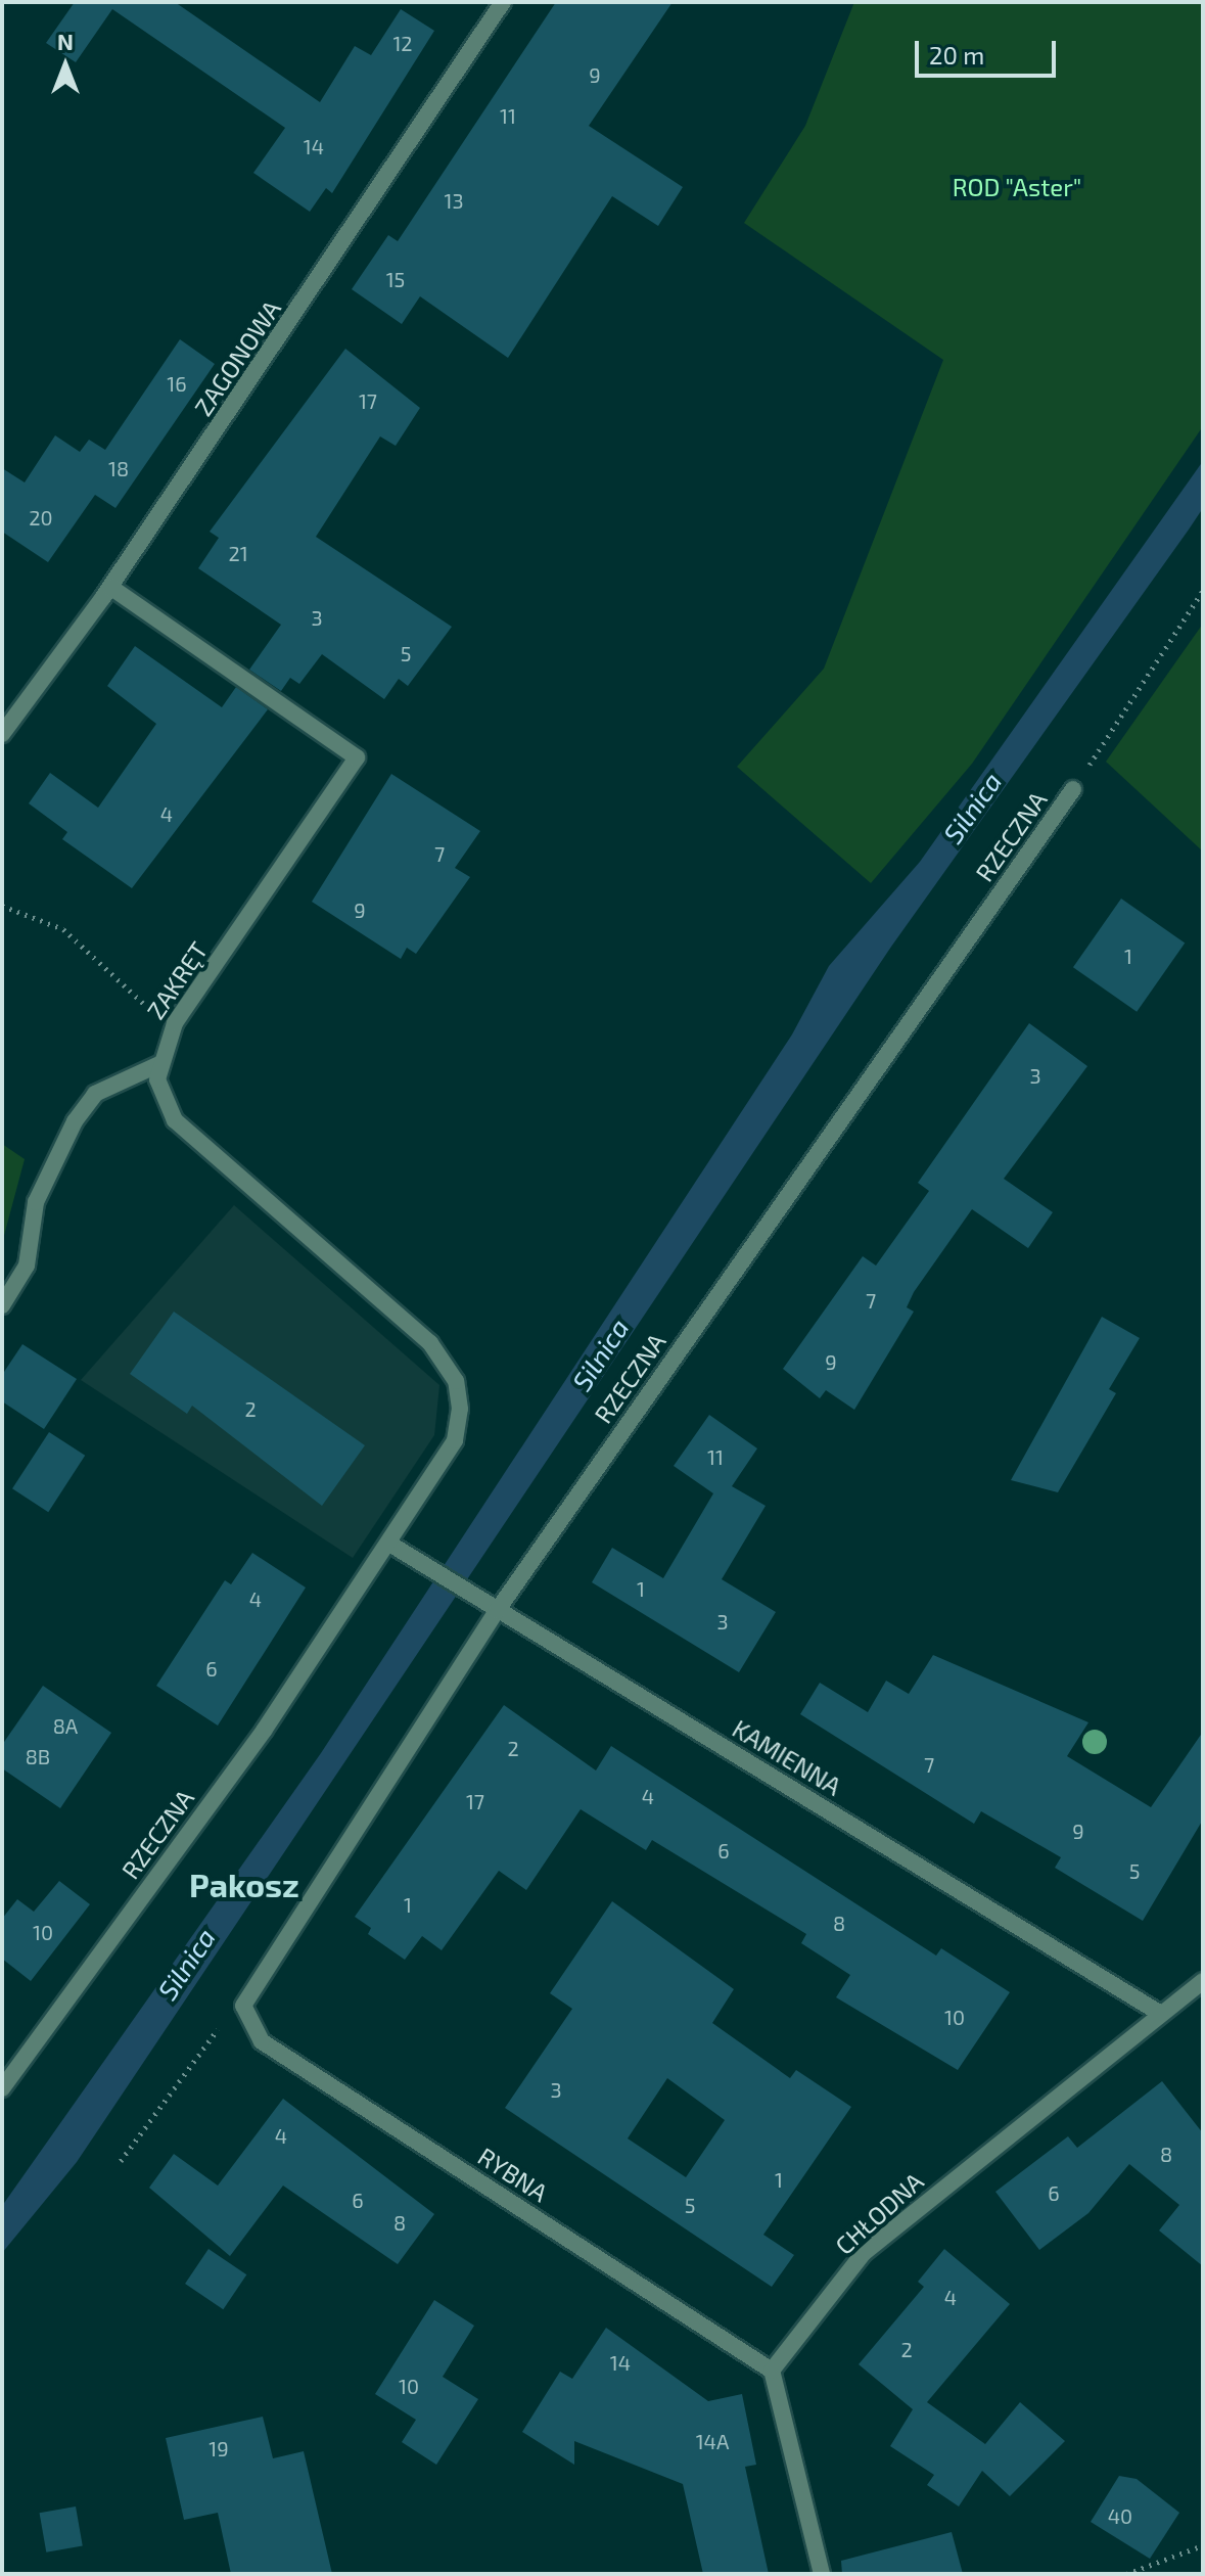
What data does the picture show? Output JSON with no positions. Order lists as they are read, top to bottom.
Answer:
{
  "streets": {
    "street": [
      "ZAGONOWA",
      "RZECZNA",
      "ZAKRĘT",
      "KAMIENNA",
      "RYBNA",
      "CHŁODNA"
    ]
  },
  "crossings": [
    ["ZAGONOWA", "ZAKRĘT"],
    ["RZECZNA", "ZAKRĘT"],
    ["RZECZNA", "KAMIENNA"],
    ["RZECZNA", "RYBNA"],
    ["KAMIENNA", "CHŁODNA"],
    ["RYBNA", "CHŁODNA"]
  ],
  "districts": ["Pakosz"],
  "water": ["Silnica"],
  "parks": ["ROD \"Aster\""],
  "house_numbers": [
    "12",
    "9",
    "11",
    "14",
    "13",
    "15",
    "16",
    "17",
    "18",
    "20",
    "21",
    "3",
    "5",
    "4",
    "7",
    "9",
    "1",
    "3",
    "7",
    "9",
    "2",
    "11",
    "1",
    "4",
    "3",
    "6",
    "8A",
    "2",
    "8B",
    "7",
    "4",
    "17",
    "9",
    "6",
    "5",
    "1",
    "8",
    "10",
    "10",
    "3",
    "4",
    "8",
    "1",
    "6",
    "6",
    "5",
    "8",
    "4",
    "2",
    "14",
    "10",
    "14A",
    "19",
    "40"
  ],
  "scale_bar": "20 m",
  "north": "top"
}
